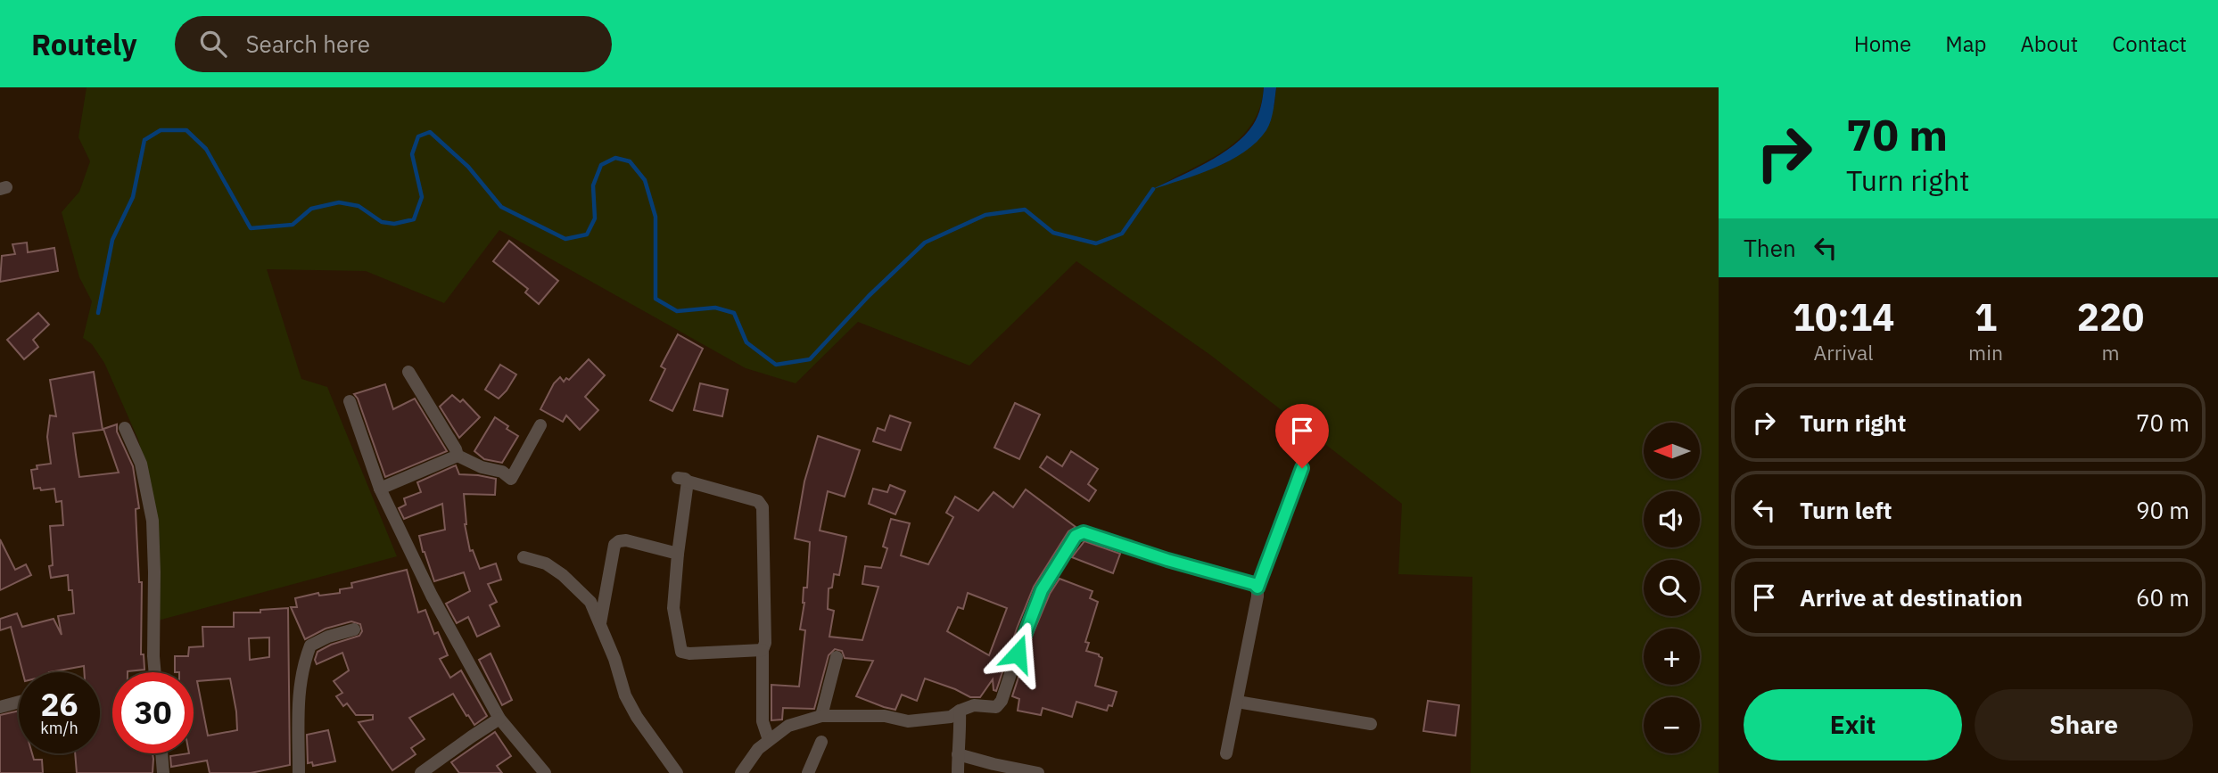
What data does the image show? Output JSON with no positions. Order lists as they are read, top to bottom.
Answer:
{
  "north": "left",
  "page": {
    "header": "Routely",
    "search": "Search here",
    "nav": [
      "Home",
      "Map",
      "About",
      "Contact"
    ],
    "turn": ["70 m", "Turn right"],
    "then": "Then",
    "eta": [
      "10:14",
      "Arrival",
      "1",
      "min",
      "220",
      "m"
    ],
    "list": [
      {
        "name": "Turn right",
        "value": "70 m"
      },
      {
        "name": "Turn left",
        "value": "90 m"
      },
      {
        "name": "Arrive at destination",
        "value": "60 m"
      }
    ],
    "map_buttons": ["+", "−"],
    "speed": "26 km/h",
    "limit": "30",
    "buttons": ["Exit", "Share"]
  }
}
